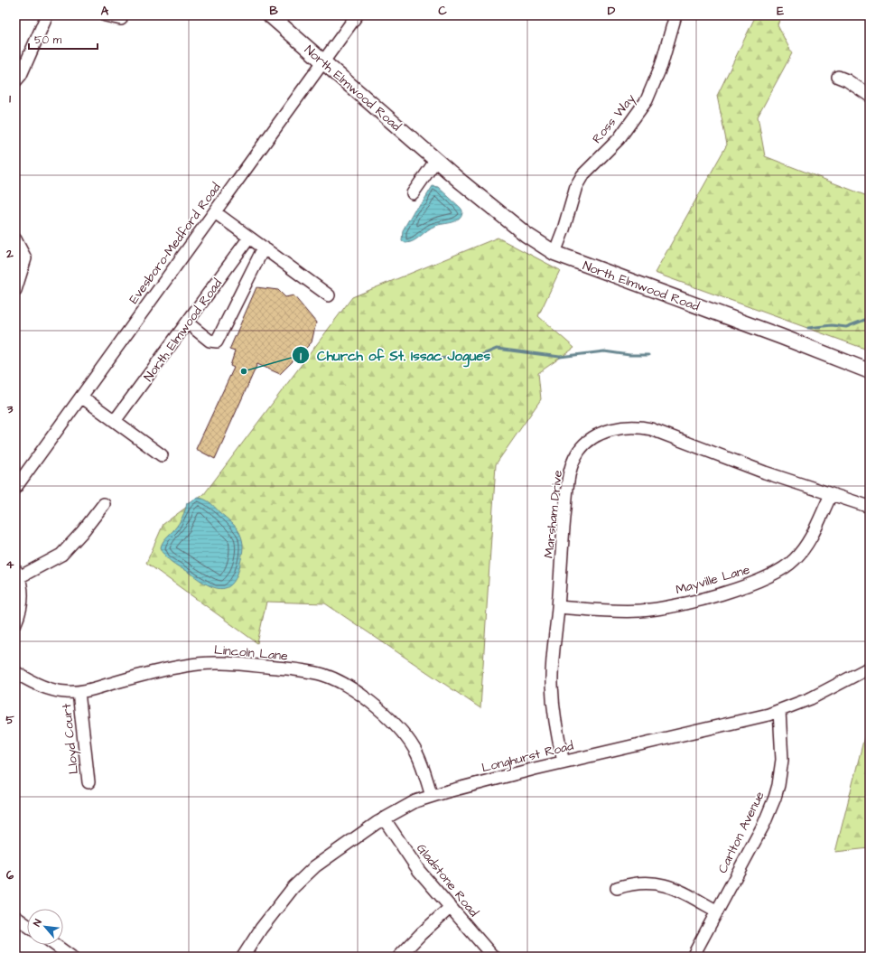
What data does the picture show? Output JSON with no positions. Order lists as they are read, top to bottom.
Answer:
{
  "streets": {
    "main road": ["North Elmwood Road"],
    "street": [
      "Ross Way",
      "Evesboro-Medford Road",
      "Marsham Drive",
      "Mayville Lane",
      "Lincoln Lane",
      "Lloyd Court",
      "Longhurst Road",
      "Carlton Avenue",
      "Gladstone Road"
    ]
  },
  "crossings": [
    ["North Elmwood Road", "Ross Way"],
    ["North Elmwood Road", "Evesboro-Medford Road"],
    ["Marsham Drive", "Mayville Lane"],
    ["Marsham Drive", "Longhurst Road"],
    ["Lincoln Lane", "Lloyd Court"],
    ["Lincoln Lane", "Longhurst Road"],
    ["Longhurst Road", "Carlton Avenue"],
    ["Longhurst Road", "Gladstone Road"]
  ],
  "places": ["Church of St. Issac Jogues"],
  "scale_bar": "50 m",
  "north": "top left",
  "grid": {
    "columns": [
      "A",
      "B",
      "C",
      "D",
      "E"
    ],
    "rows": [
      "1",
      "2",
      "3",
      "4",
      "5",
      "6"
    ]
  }
}
